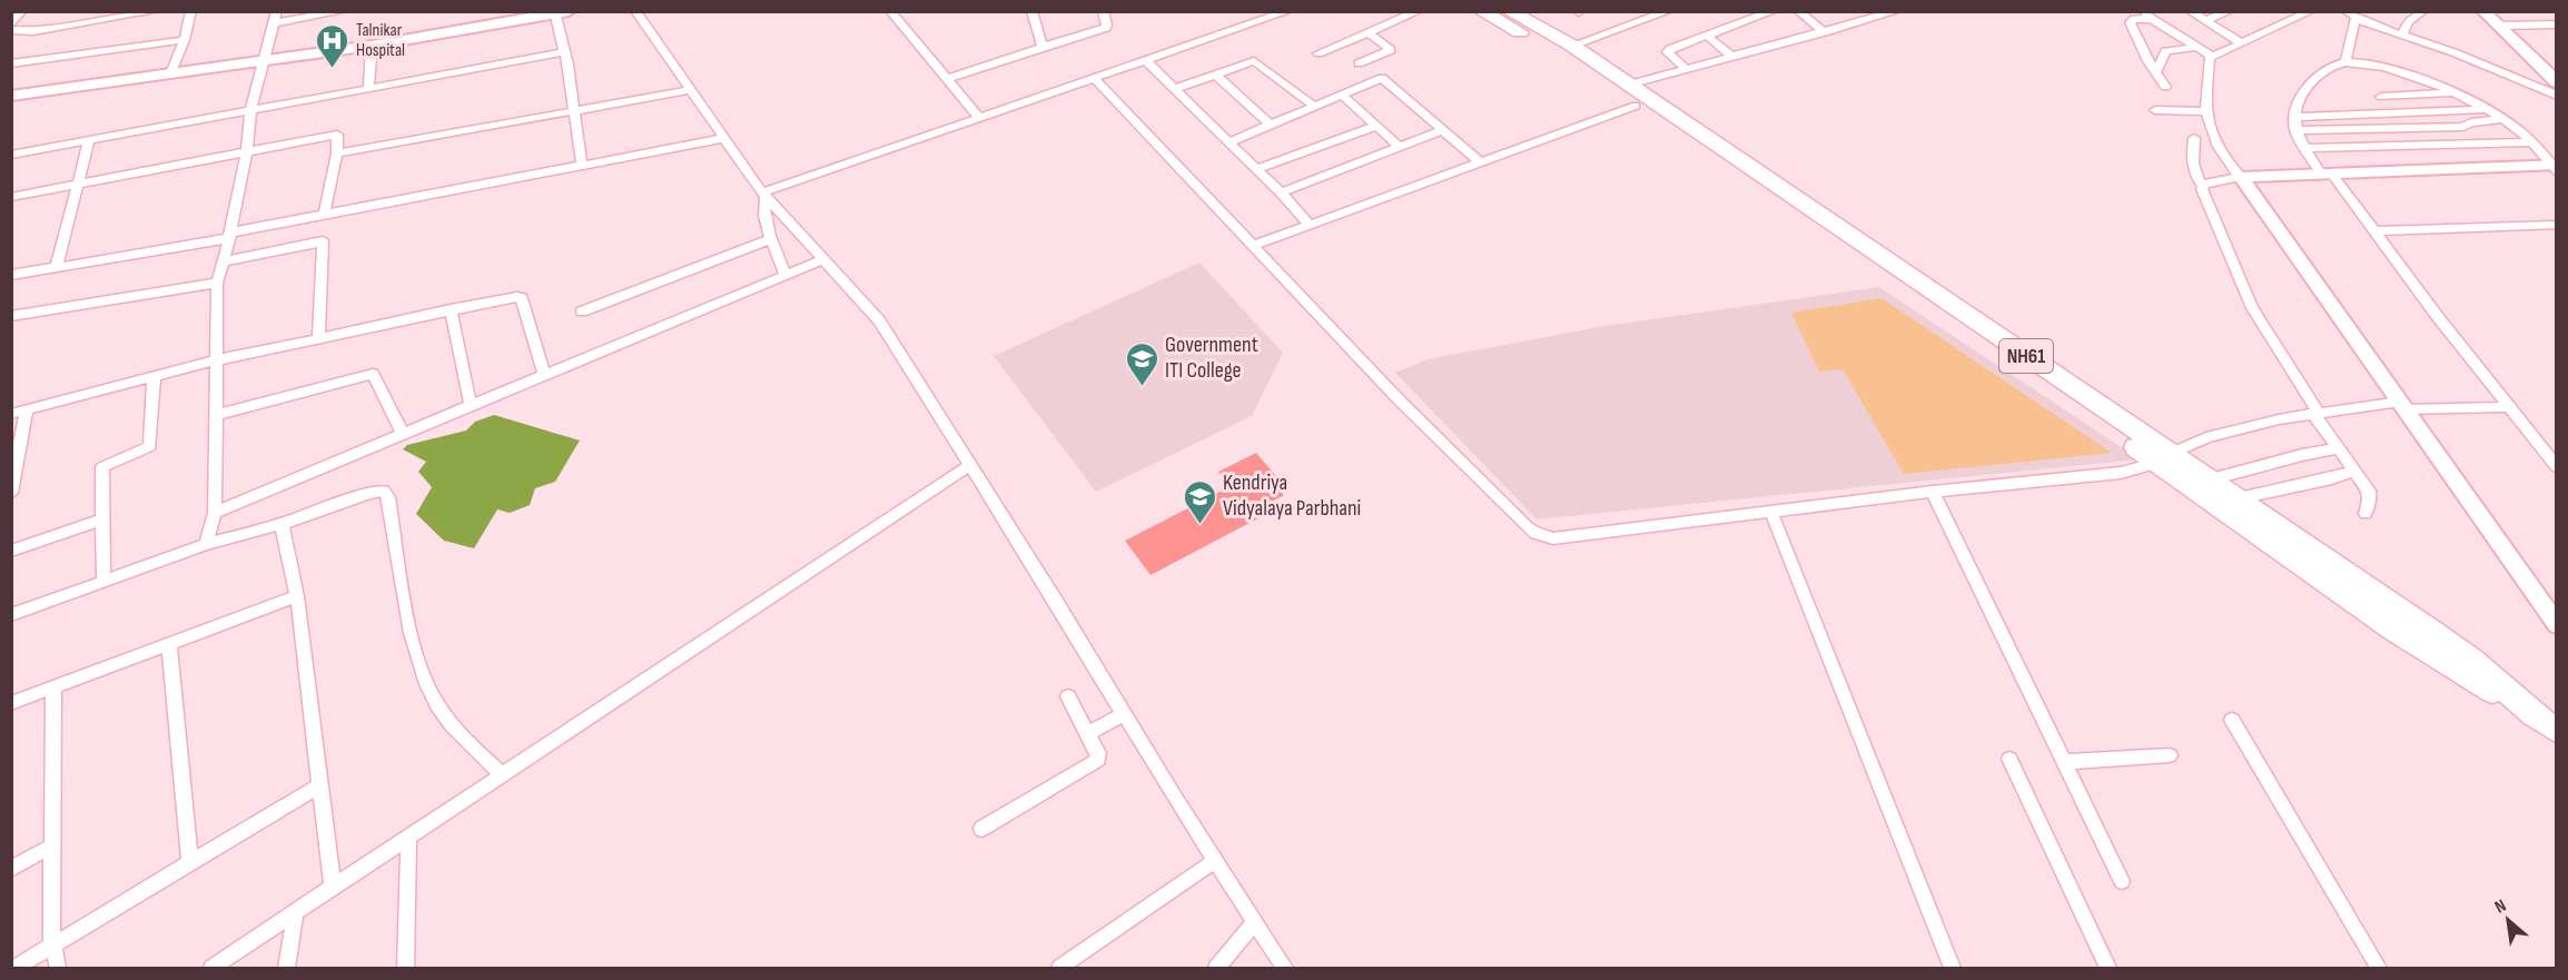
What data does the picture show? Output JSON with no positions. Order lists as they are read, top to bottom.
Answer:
{
  "streets": {
    "highway": ["NH61"]
  },
  "places": {
    "hospital": ["Talnikar Hospital"],
    "school or university": ["Government ITI College", "Kendriya Vidyalaya Parbhani"]
  },
  "north": "top left"
}
